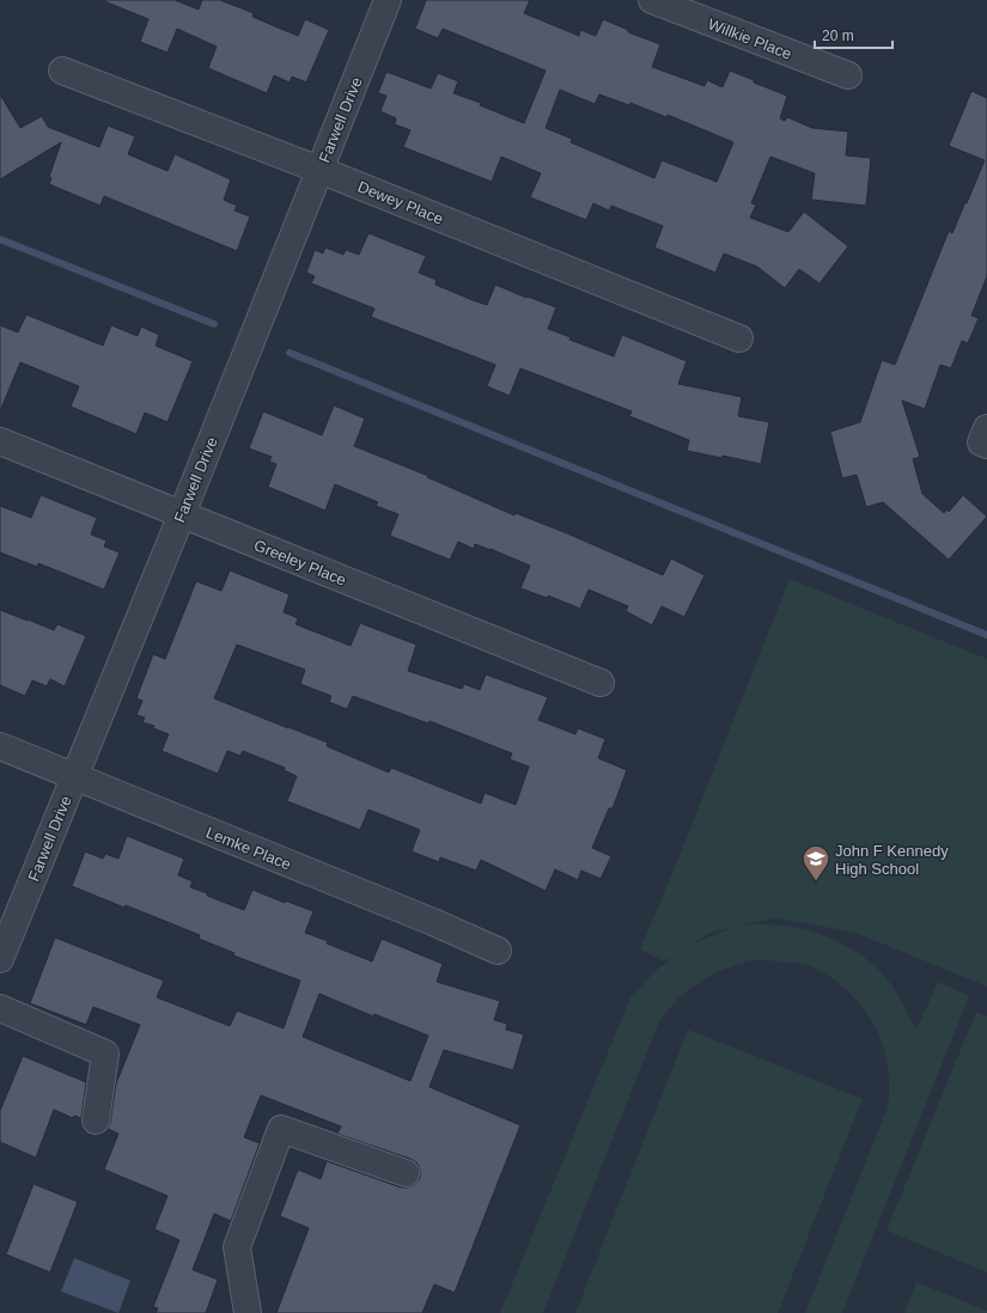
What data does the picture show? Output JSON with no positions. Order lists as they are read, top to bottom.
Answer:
{
  "streets": {
    "street": [
      "Willkie Place",
      "Farwell Drive",
      "Dewey Place",
      "Greeley Place",
      "Lemke Place"
    ]
  },
  "crossings": [
    ["Farwell Drive", "Dewey Place"],
    ["Farwell Drive", "Greeley Place"],
    ["Farwell Drive", "Lemke Place"]
  ],
  "places": {
    "school or university": ["John F Kennedy High School"]
  },
  "scale_bar": "20 m"
}
